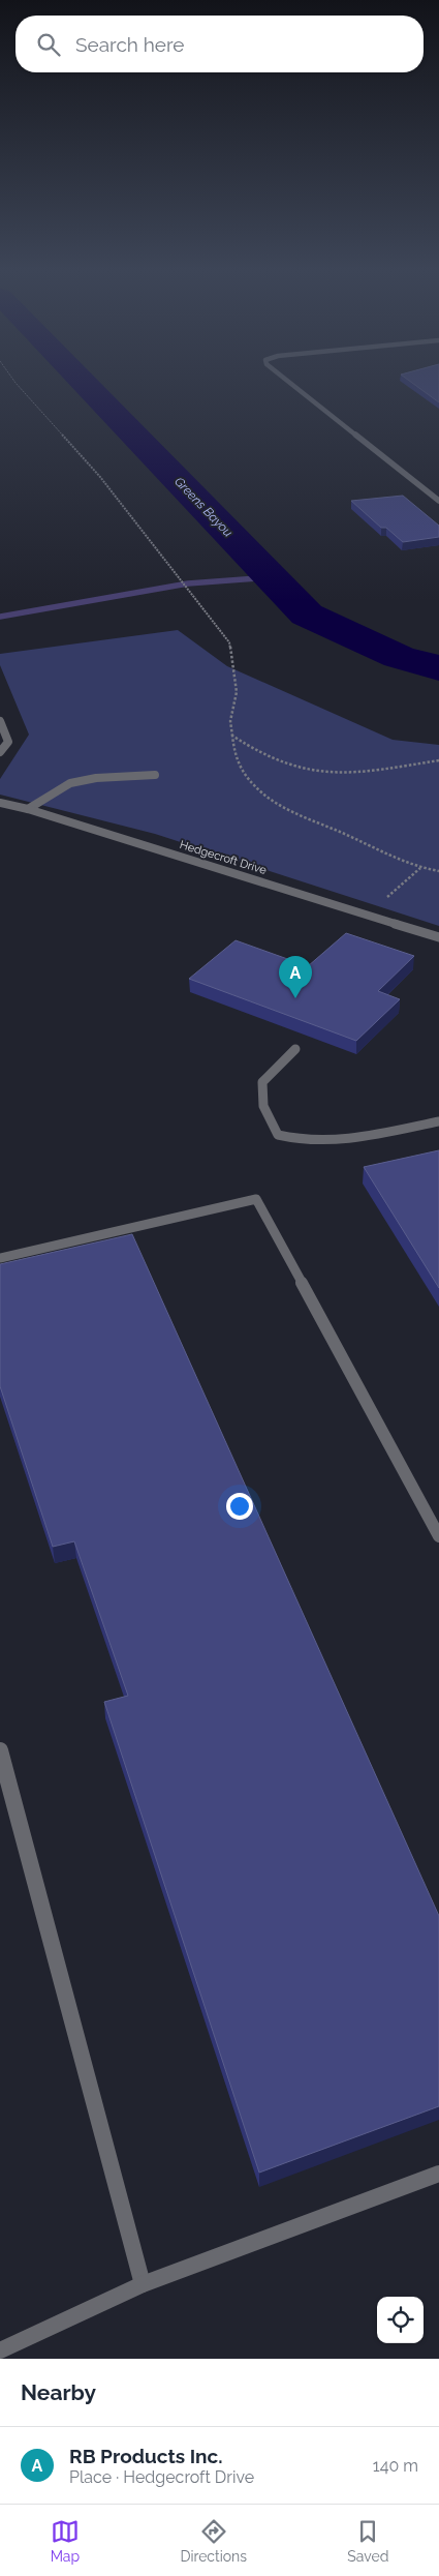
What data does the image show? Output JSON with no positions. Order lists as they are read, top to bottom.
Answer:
{
  "streets": {
    "street": ["Hedgecroft Drive"]
  },
  "water": ["Greens Bayou"],
  "page": {
    "search": "Search here",
    "pins": "A",
    "heading": "Nearby",
    "list": [
      {
        "mark": "A",
        "name": "RB Products Inc.",
        "note": "Place · Hedgecroft Drive",
        "value": "140 m"
      }
    ],
    "nav": ["Map", "Directions", "Saved"]
  }
}
